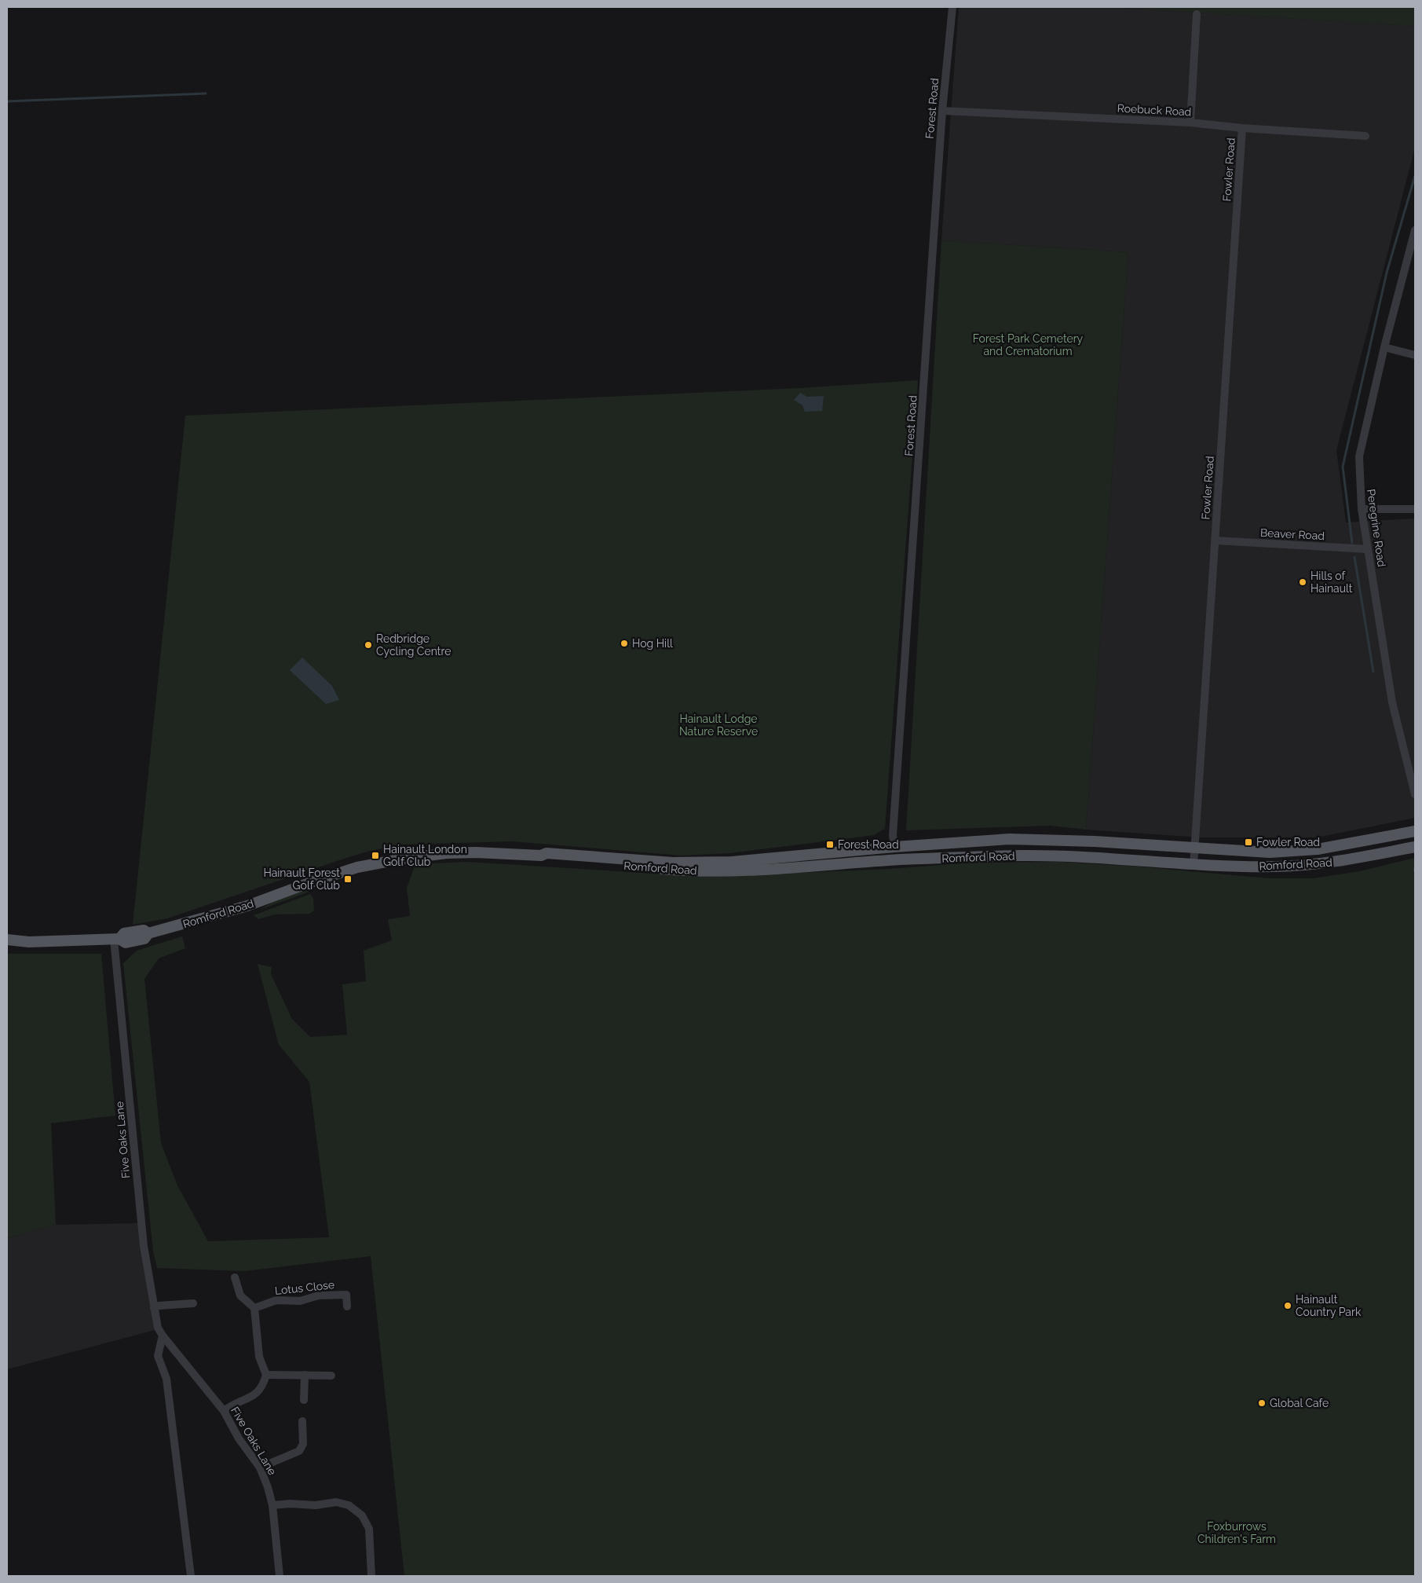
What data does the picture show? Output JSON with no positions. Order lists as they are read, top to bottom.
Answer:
{
  "streets": {
    "main road": ["Romford Road"],
    "street": [
      "Forest Road",
      "Roebuck Road",
      "Fowler Road",
      "Peregrine Road",
      "Beaver Road",
      "Five Oaks Lane",
      "Lotus Close"
    ]
  },
  "crossings": [
    ["Forest Road", "Roebuck Road"],
    ["Forest Road", "Romford Road"],
    ["Roebuck Road", "Fowler Road"],
    ["Fowler Road", "Beaver Road"],
    ["Fowler Road", "Romford Road"],
    ["Peregrine Road", "Beaver Road"],
    ["Romford Road", "Five Oaks Lane"]
  ],
  "parks": ["Forest Park Cemetery and Crematorium", "Hainault Lodge Nature Reserve", "Foxburrows Children's Farm"],
  "places": {
    "other": [
      "Hills of Hainault",
      "Hog Hill",
      "Redbridge Cycling Centre",
      "Hainault Country Park",
      "Global Cafe"
    ],
    "transit": [
      "Fowler Road",
      "Forest Road",
      "Hainault London Golf Club",
      "Hainault Forest Golf Club"
    ]
  }
}
